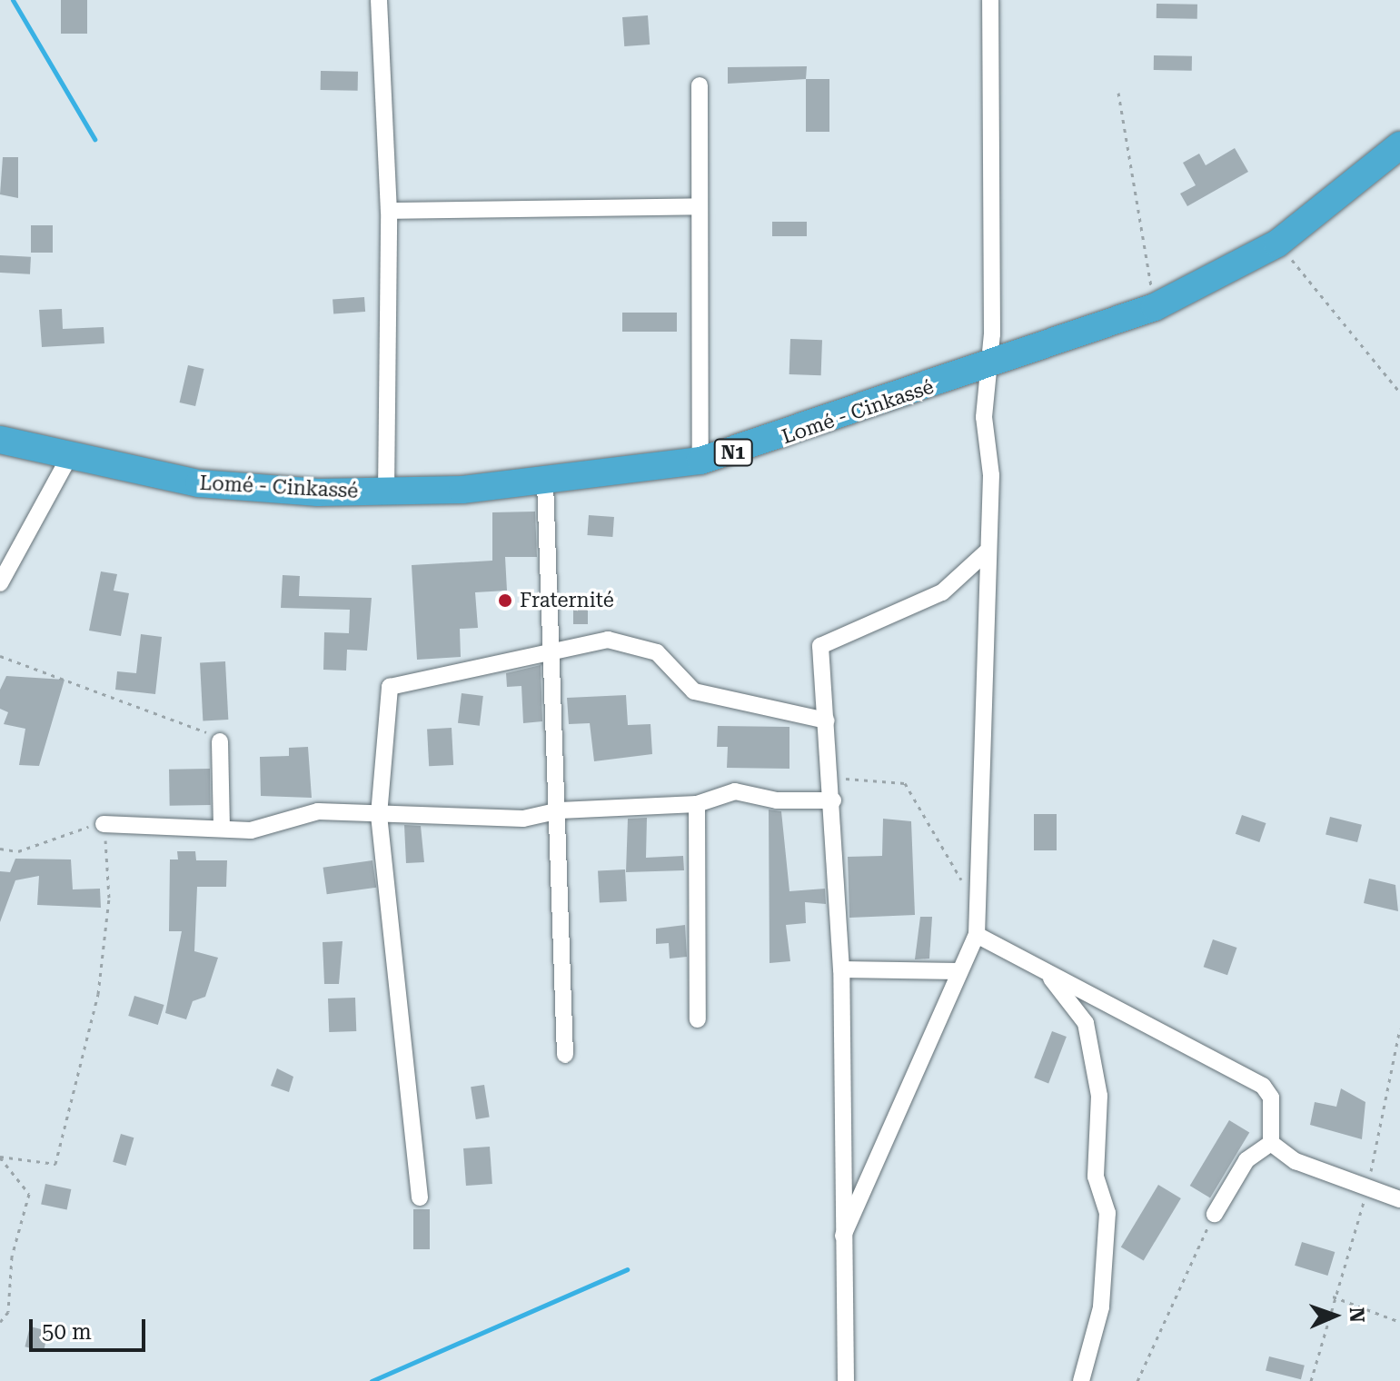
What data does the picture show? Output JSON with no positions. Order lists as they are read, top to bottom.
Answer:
{
  "streets": {
    "highway": ["Lomé - Cinkassé", "N1"]
  },
  "places": ["Fraternité"],
  "scale_bar": "50 m",
  "north": "right"
}
